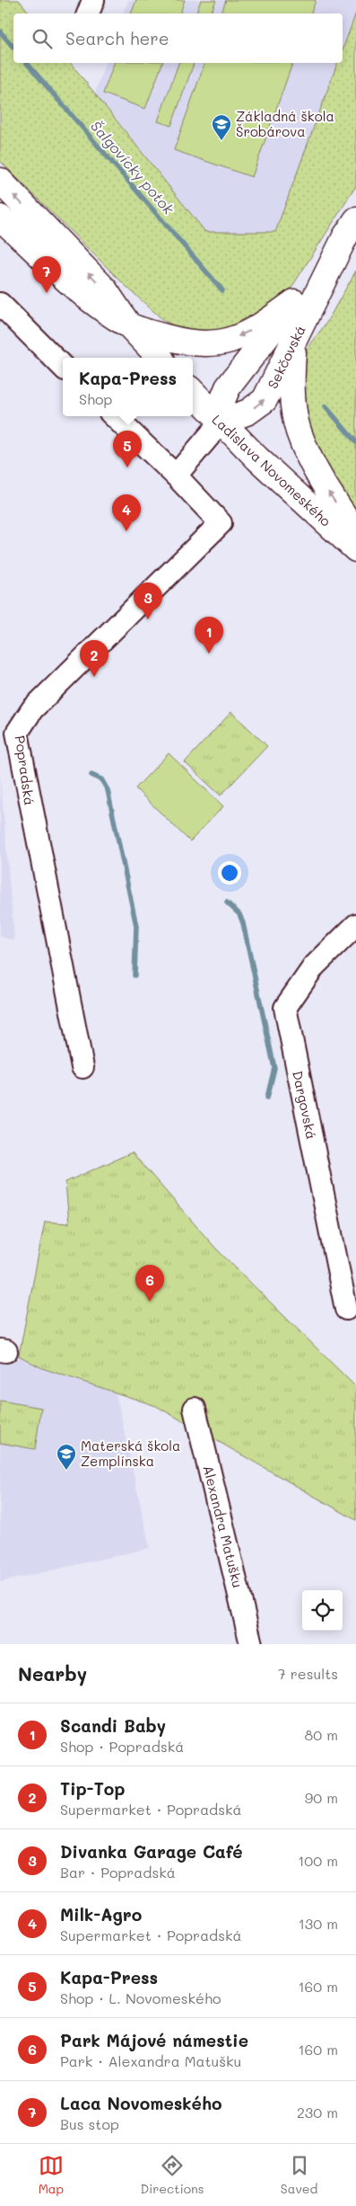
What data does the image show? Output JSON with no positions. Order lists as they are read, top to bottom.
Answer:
{
  "streets": {
    "street": [
      "Sekčovská",
      "Ladislava Novomeského",
      "Popradská",
      "Dargovská",
      "Alexandra Matušku"
    ]
  },
  "crossings": [
    ["Sekčovská", "Ladislava Novomeského"]
  ],
  "water": ["Šalgovícky potok"],
  "places": {
    "school or university": ["Základná škola Šrobárova", "Materská škola Zemplínska"]
  },
  "page": {
    "search": "Search here",
    "pins": [
      "7",
      "5",
      "4",
      "3",
      "1",
      "2",
      "6"
    ],
    "popup": ["Kapa-Press", "Shop"],
    "heading": ["Nearby", "7 results"],
    "list": [
      {
        "mark": "1",
        "name": "Scandi Baby",
        "note": "Shop · Popradská",
        "value": "80 m"
      },
      {
        "mark": "2",
        "name": "Tip-Top",
        "note": "Supermarket · Popradská",
        "value": "90 m"
      },
      {
        "mark": "3",
        "name": "Divanka Garage Café",
        "note": "Bar · Popradská",
        "value": "100 m"
      },
      {
        "mark": "4",
        "name": "Milk-Agro",
        "note": "Supermarket · Popradská",
        "value": "130 m"
      },
      {
        "mark": "5",
        "name": "Kapa-Press",
        "note": "Shop · L. Novomeského",
        "value": "160 m"
      },
      {
        "mark": "6",
        "name": "Park Májové námestie",
        "note": "Park · Alexandra Matušku",
        "value": "160 m"
      },
      {
        "mark": "7",
        "name": "Laca Novomeského",
        "note": "Bus stop",
        "value": "230 m"
      }
    ],
    "nav": ["Map", "Directions", "Saved"]
  }
}
